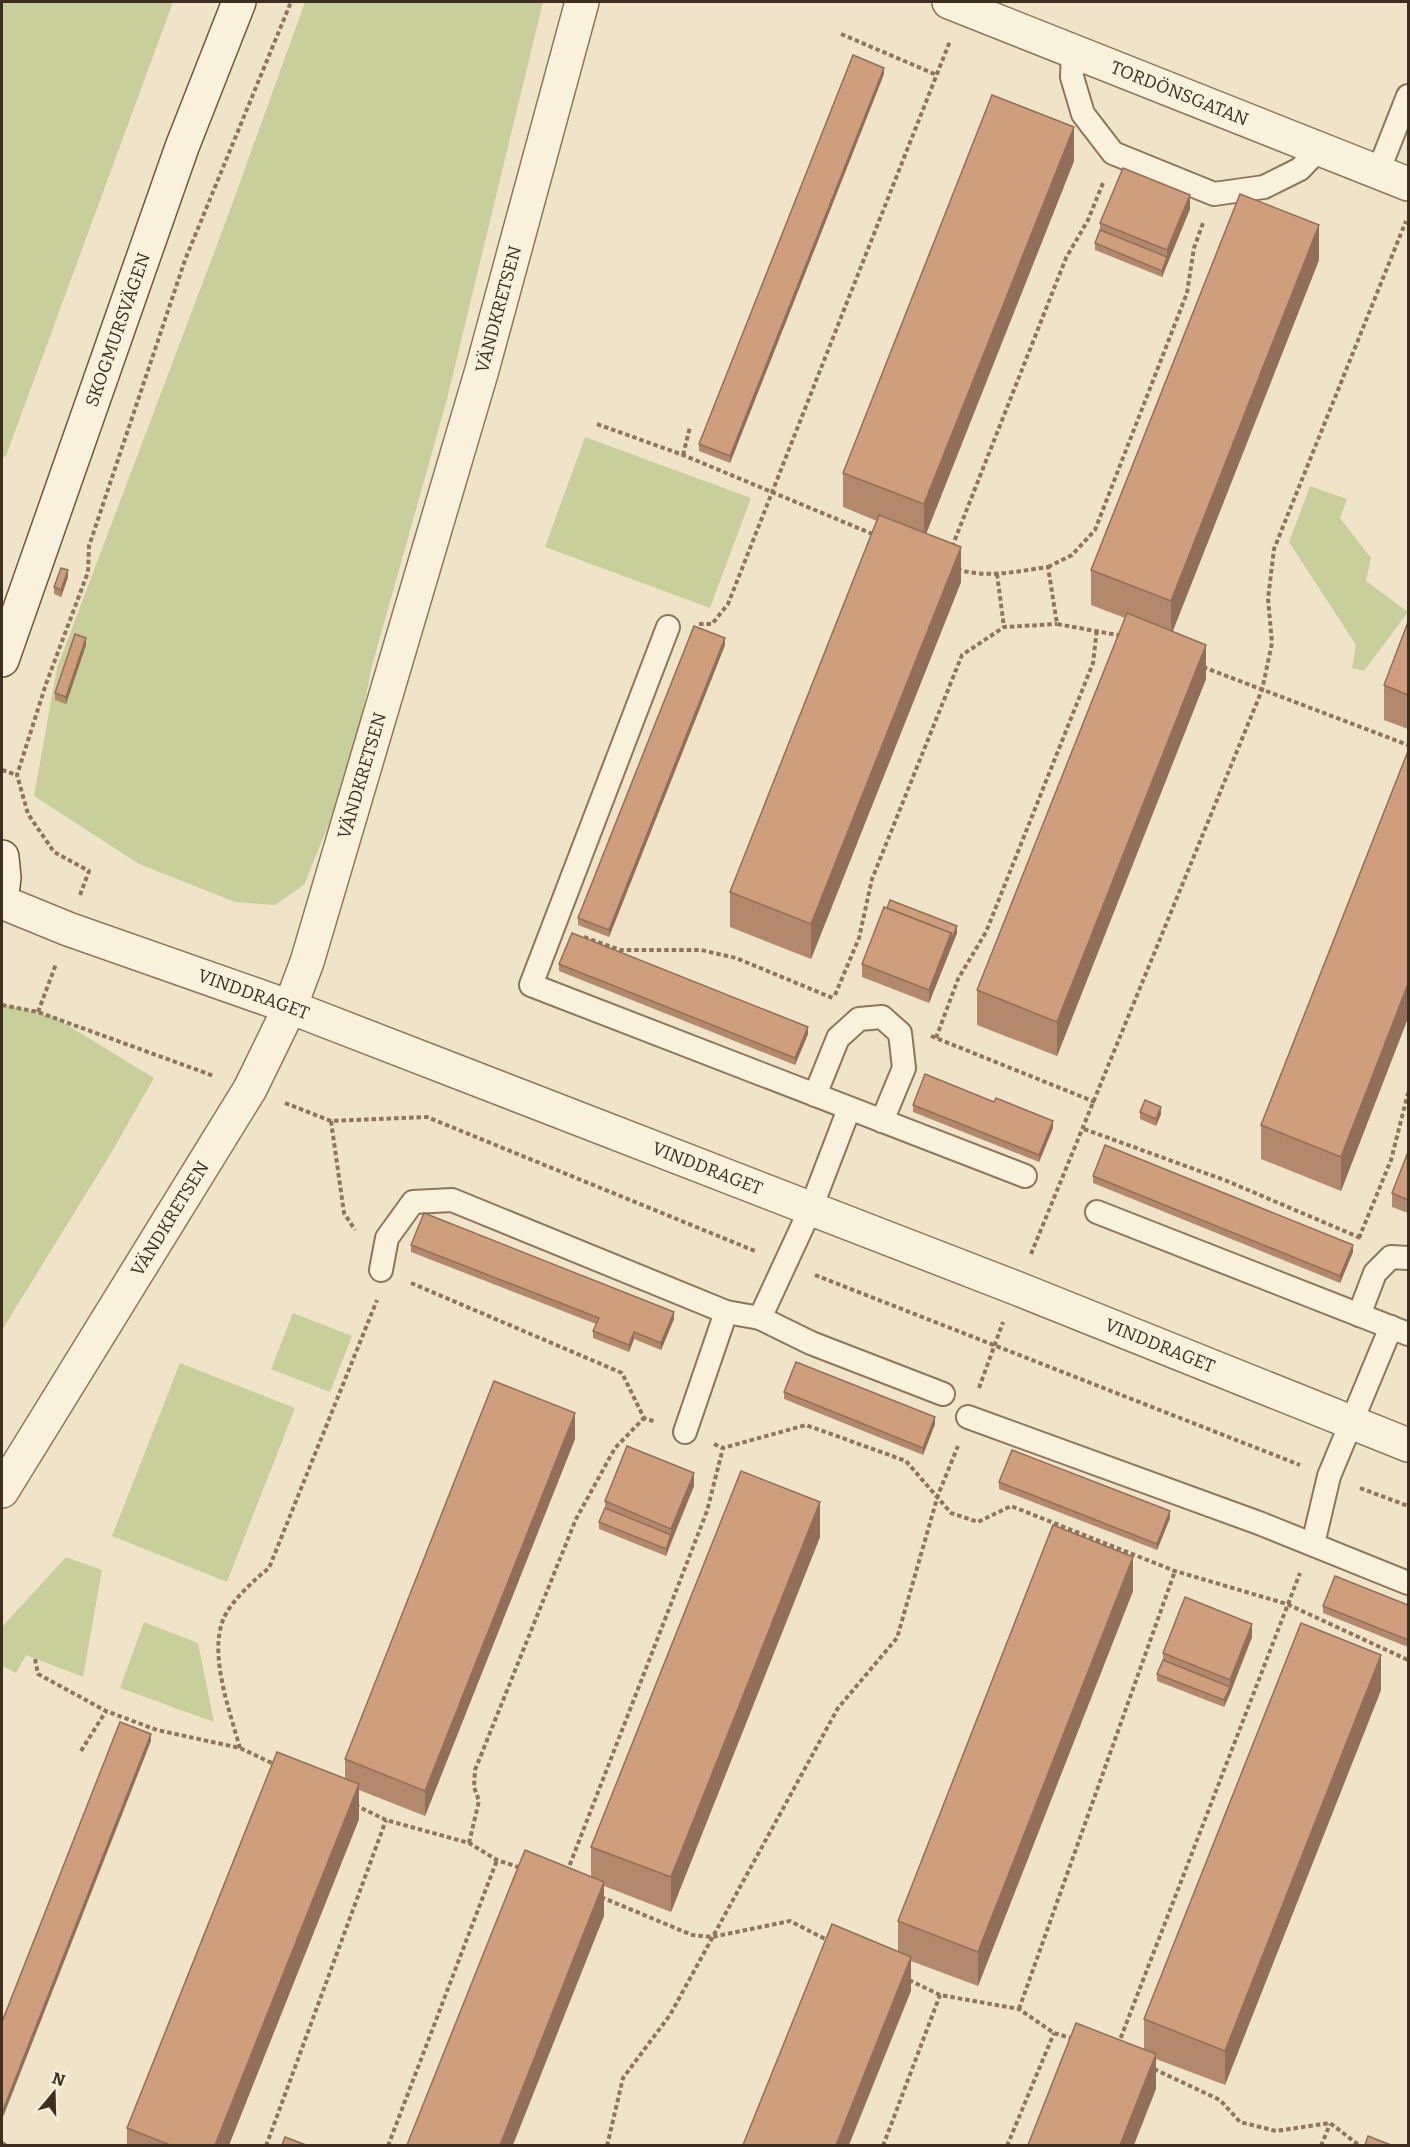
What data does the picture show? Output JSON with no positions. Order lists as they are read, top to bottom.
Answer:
{
  "streets": {
    "street": [
      "TORDÖNSGATAN",
      "VÄNDKRETSEN",
      "SKOGMURSVÄGEN",
      "VINDDRAGET"
    ]
  },
  "crossings": [
    ["VÄNDKRETSEN", "VINDDRAGET"]
  ],
  "north": "top"
}
